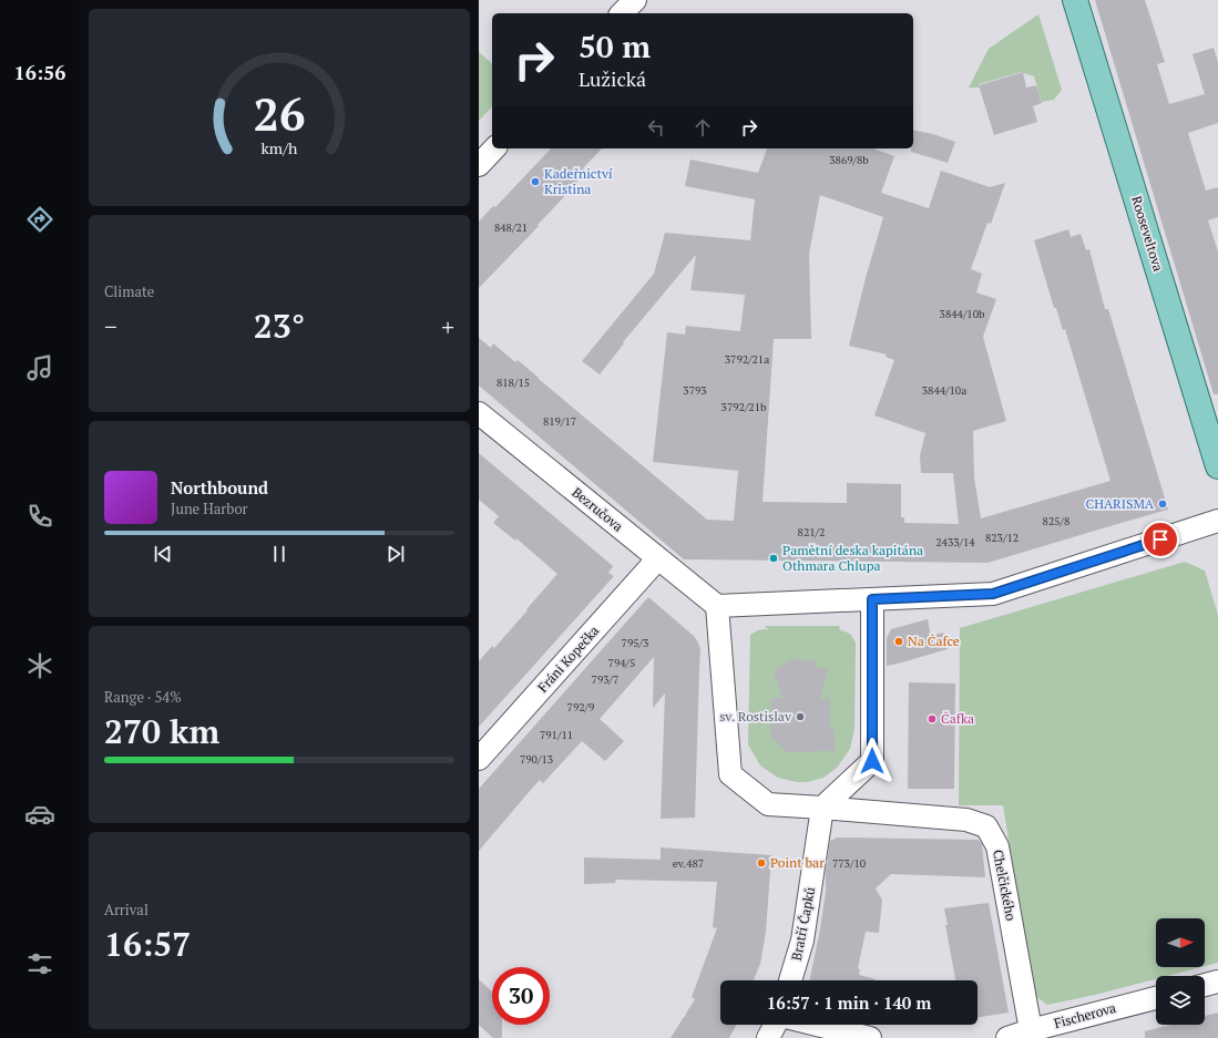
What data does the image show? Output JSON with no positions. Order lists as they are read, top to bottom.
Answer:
{
  "streets": {
    "main road": ["Rooseveltova"],
    "street": [
      "Bezručova",
      "Fráni Kopečka",
      "Chelčického",
      "Bratří Čapků",
      "Fischerova"
    ]
  },
  "crossings": [
    ["Bezručova", "Fráni Kopečka"],
    ["Bezručova", "Chelčického"],
    ["Chelčického", "Bratří Čapků"],
    ["Chelčického", "Fischerova"]
  ],
  "places": [
    "Kadeřnictví Kristina",
    "CHARISMA",
    "Pamětní deska kapitána Othmara Chlupa",
    "Na Čafce",
    "sv. Rostislav",
    "Čafka",
    "Point bar"
  ],
  "house_numbers": [
    "3869/8b",
    "848/21",
    "3844/10b",
    "3792/21a",
    "818/15",
    "3793",
    "3844/10a",
    "3792/21b",
    "819/17",
    "825/8",
    "821/2",
    "823/12",
    "2433/14",
    "795/3",
    "794/5",
    "793/7",
    "792/9",
    "791/11",
    "790/13",
    "ev.487",
    "773/10"
  ],
  "north": "right",
  "page": {
    "tabs": "16:56",
    "turn": ["50 m", "Lužická"],
    "tile": [
      "Climate",
      ["Range · 54%", "270 km"],
      ["Arrival", "16:57"]
    ],
    "heat": ["−", "23°", "+"],
    "song": ["Northbound", "June Harbor"],
    "limit": "30",
    "trip": "16:57 · 1 min · 140 m",
    "gauge": ["26", "km/h"]
  }
}
